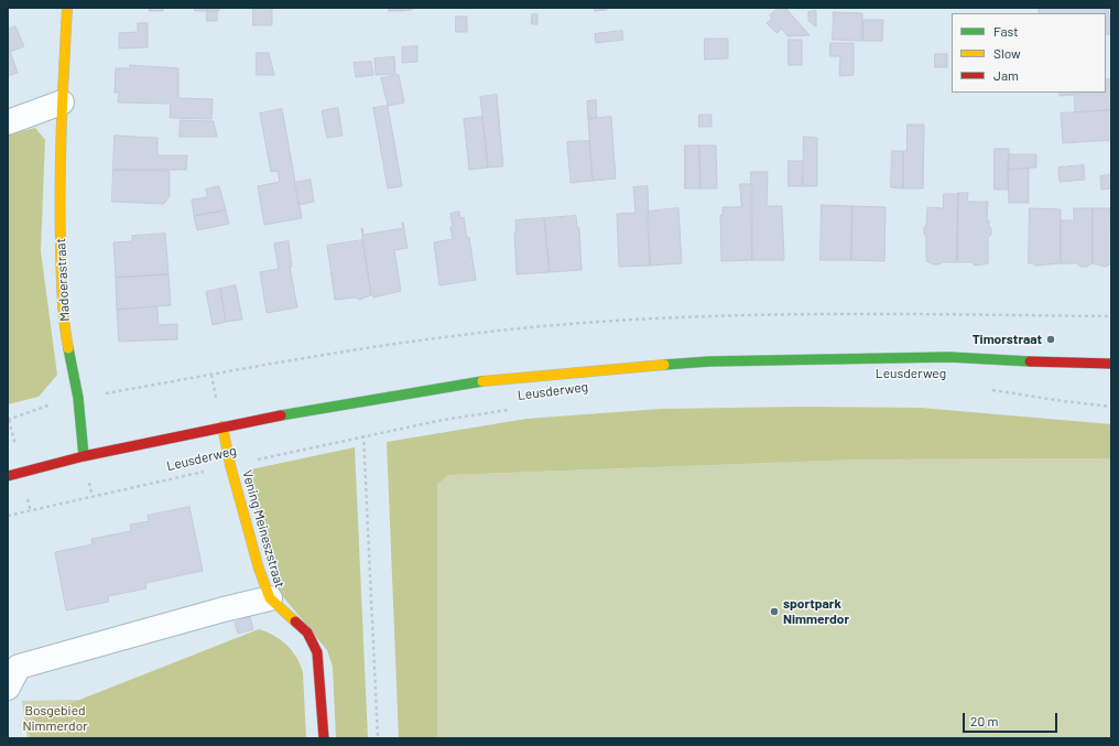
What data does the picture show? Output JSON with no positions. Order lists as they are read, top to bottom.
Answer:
{
  "streets": {
    "street": ["Madoerastraat", "Leusderweg", "Vening Meineszstraat"]
  },
  "crossings": [
    ["Madoerastraat", "Leusderweg"],
    ["Leusderweg", "Vening Meineszstraat"]
  ],
  "parks": ["Bosgebied Nimmerdor"],
  "places": ["Timorstraat", "sportpark Nimmerdor"],
  "legend": ["Fast", "Slow", "Jam"],
  "scale_bar": "20 m"
}
